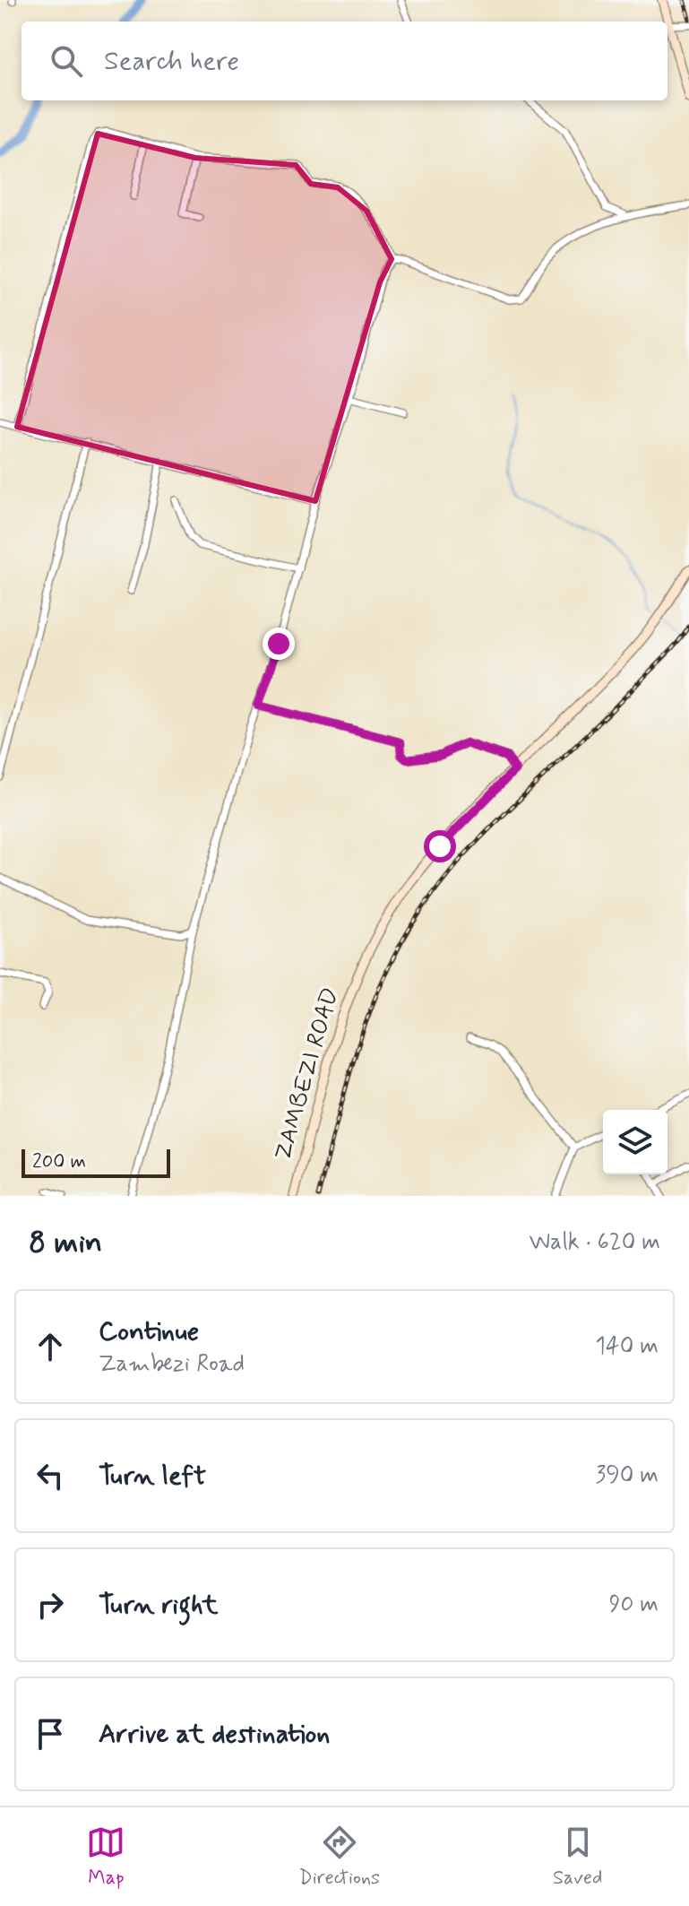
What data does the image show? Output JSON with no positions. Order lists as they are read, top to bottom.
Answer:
{
  "streets": {
    "main road": ["ZAMBEZI ROAD"]
  },
  "scale_bar": "200 m",
  "page": {
    "search": "Search here",
    "scale": "200 m",
    "heading": ["8 min", "Walk · 620 m"],
    "list": [
      ["Continue", "Zambezi Road", "140 m"],
      ["Turn left", "390 m"],
      ["Turn right", "90 m"],
      "Arrive at destination"
    ],
    "nav": ["Map", "Directions", "Saved"]
  }
}
